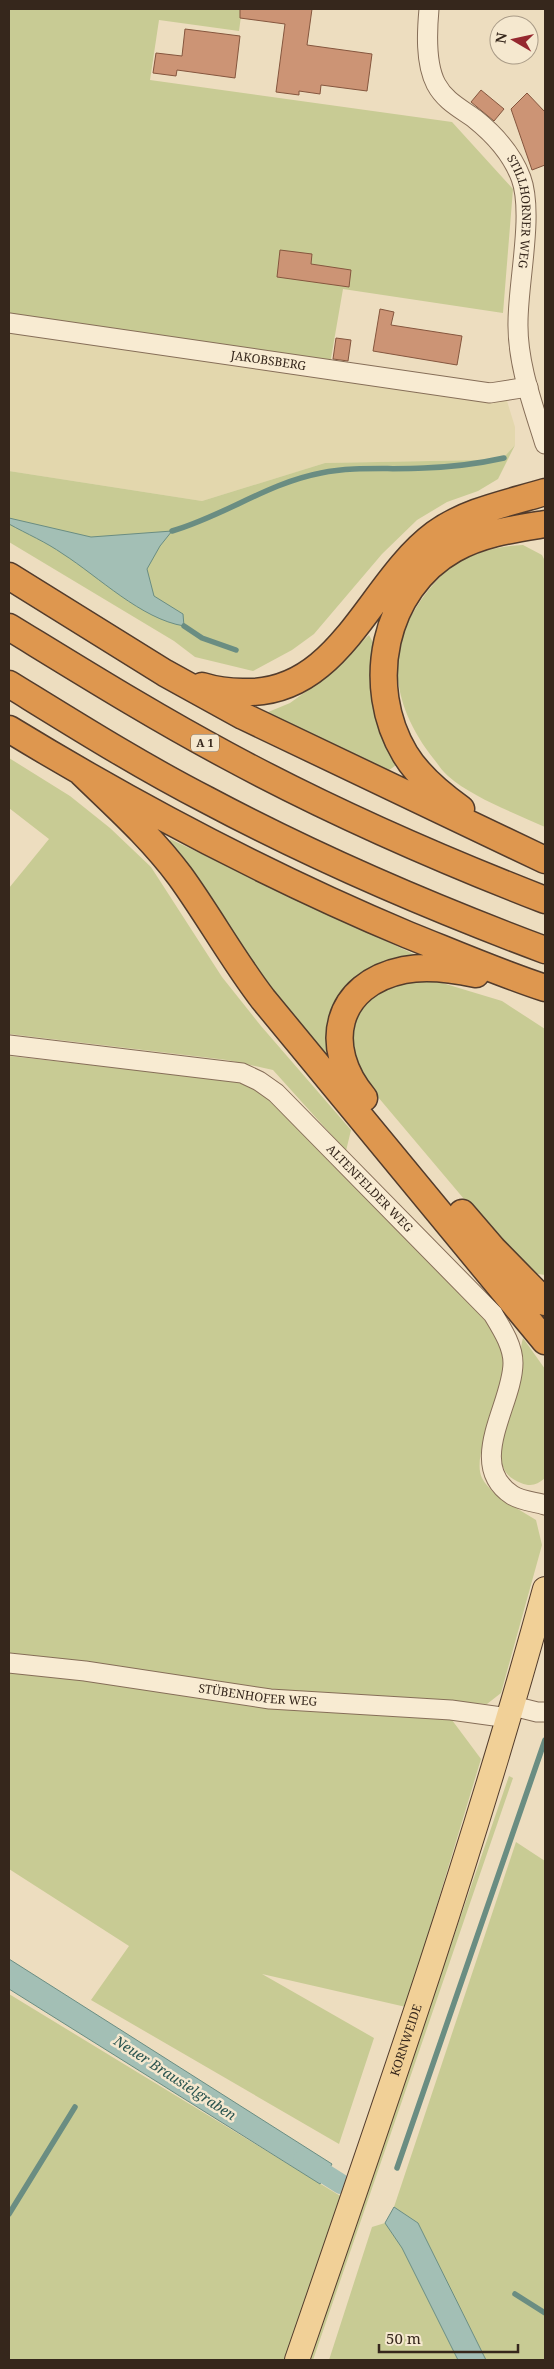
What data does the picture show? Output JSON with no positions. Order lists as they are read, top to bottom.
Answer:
{
  "streets": {
    "highway": ["A 1"],
    "main road": ["KORNWEIDE"],
    "street": [
      "STILLHORNER WEG",
      "JAKOBSBERG",
      "ALTENFELDER WEG",
      "STÜBENHOFER WEG"
    ]
  },
  "crossings": [
    ["STILLHORNER WEG", "JAKOBSBERG"],
    ["STÜBENHOFER WEG", "KORNWEIDE"]
  ],
  "water": ["Neuer Brausielgraben"],
  "scale_bar": "50 m",
  "north": "left"
}
